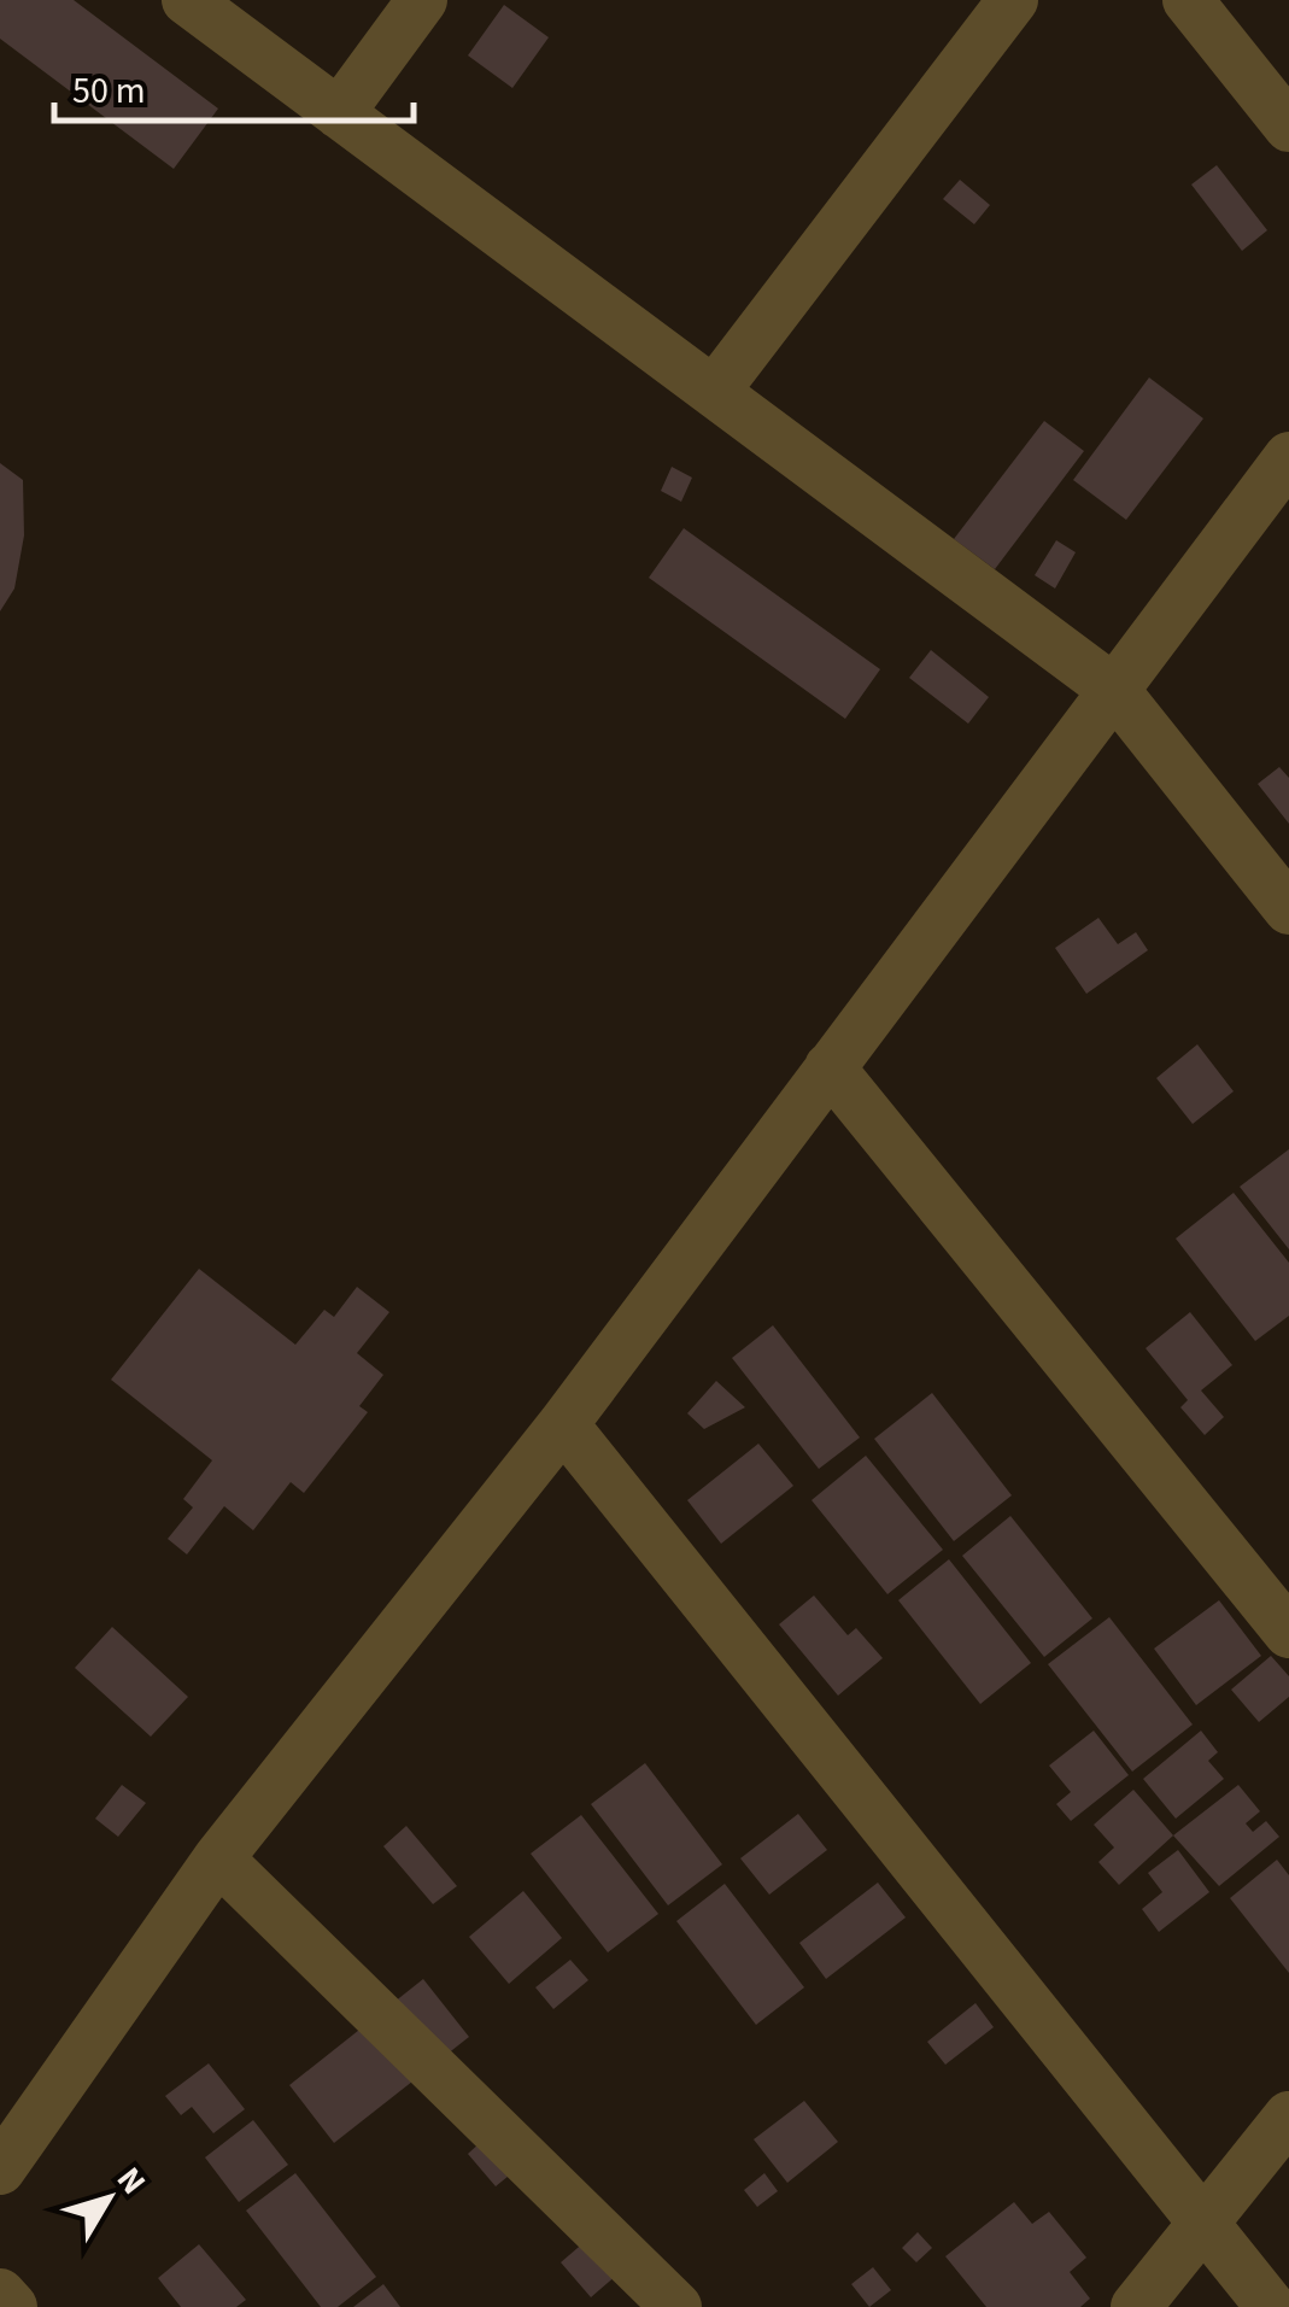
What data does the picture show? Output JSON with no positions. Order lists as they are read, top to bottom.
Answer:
{
  "scale_bar": "50 m",
  "north": "top right"
}
